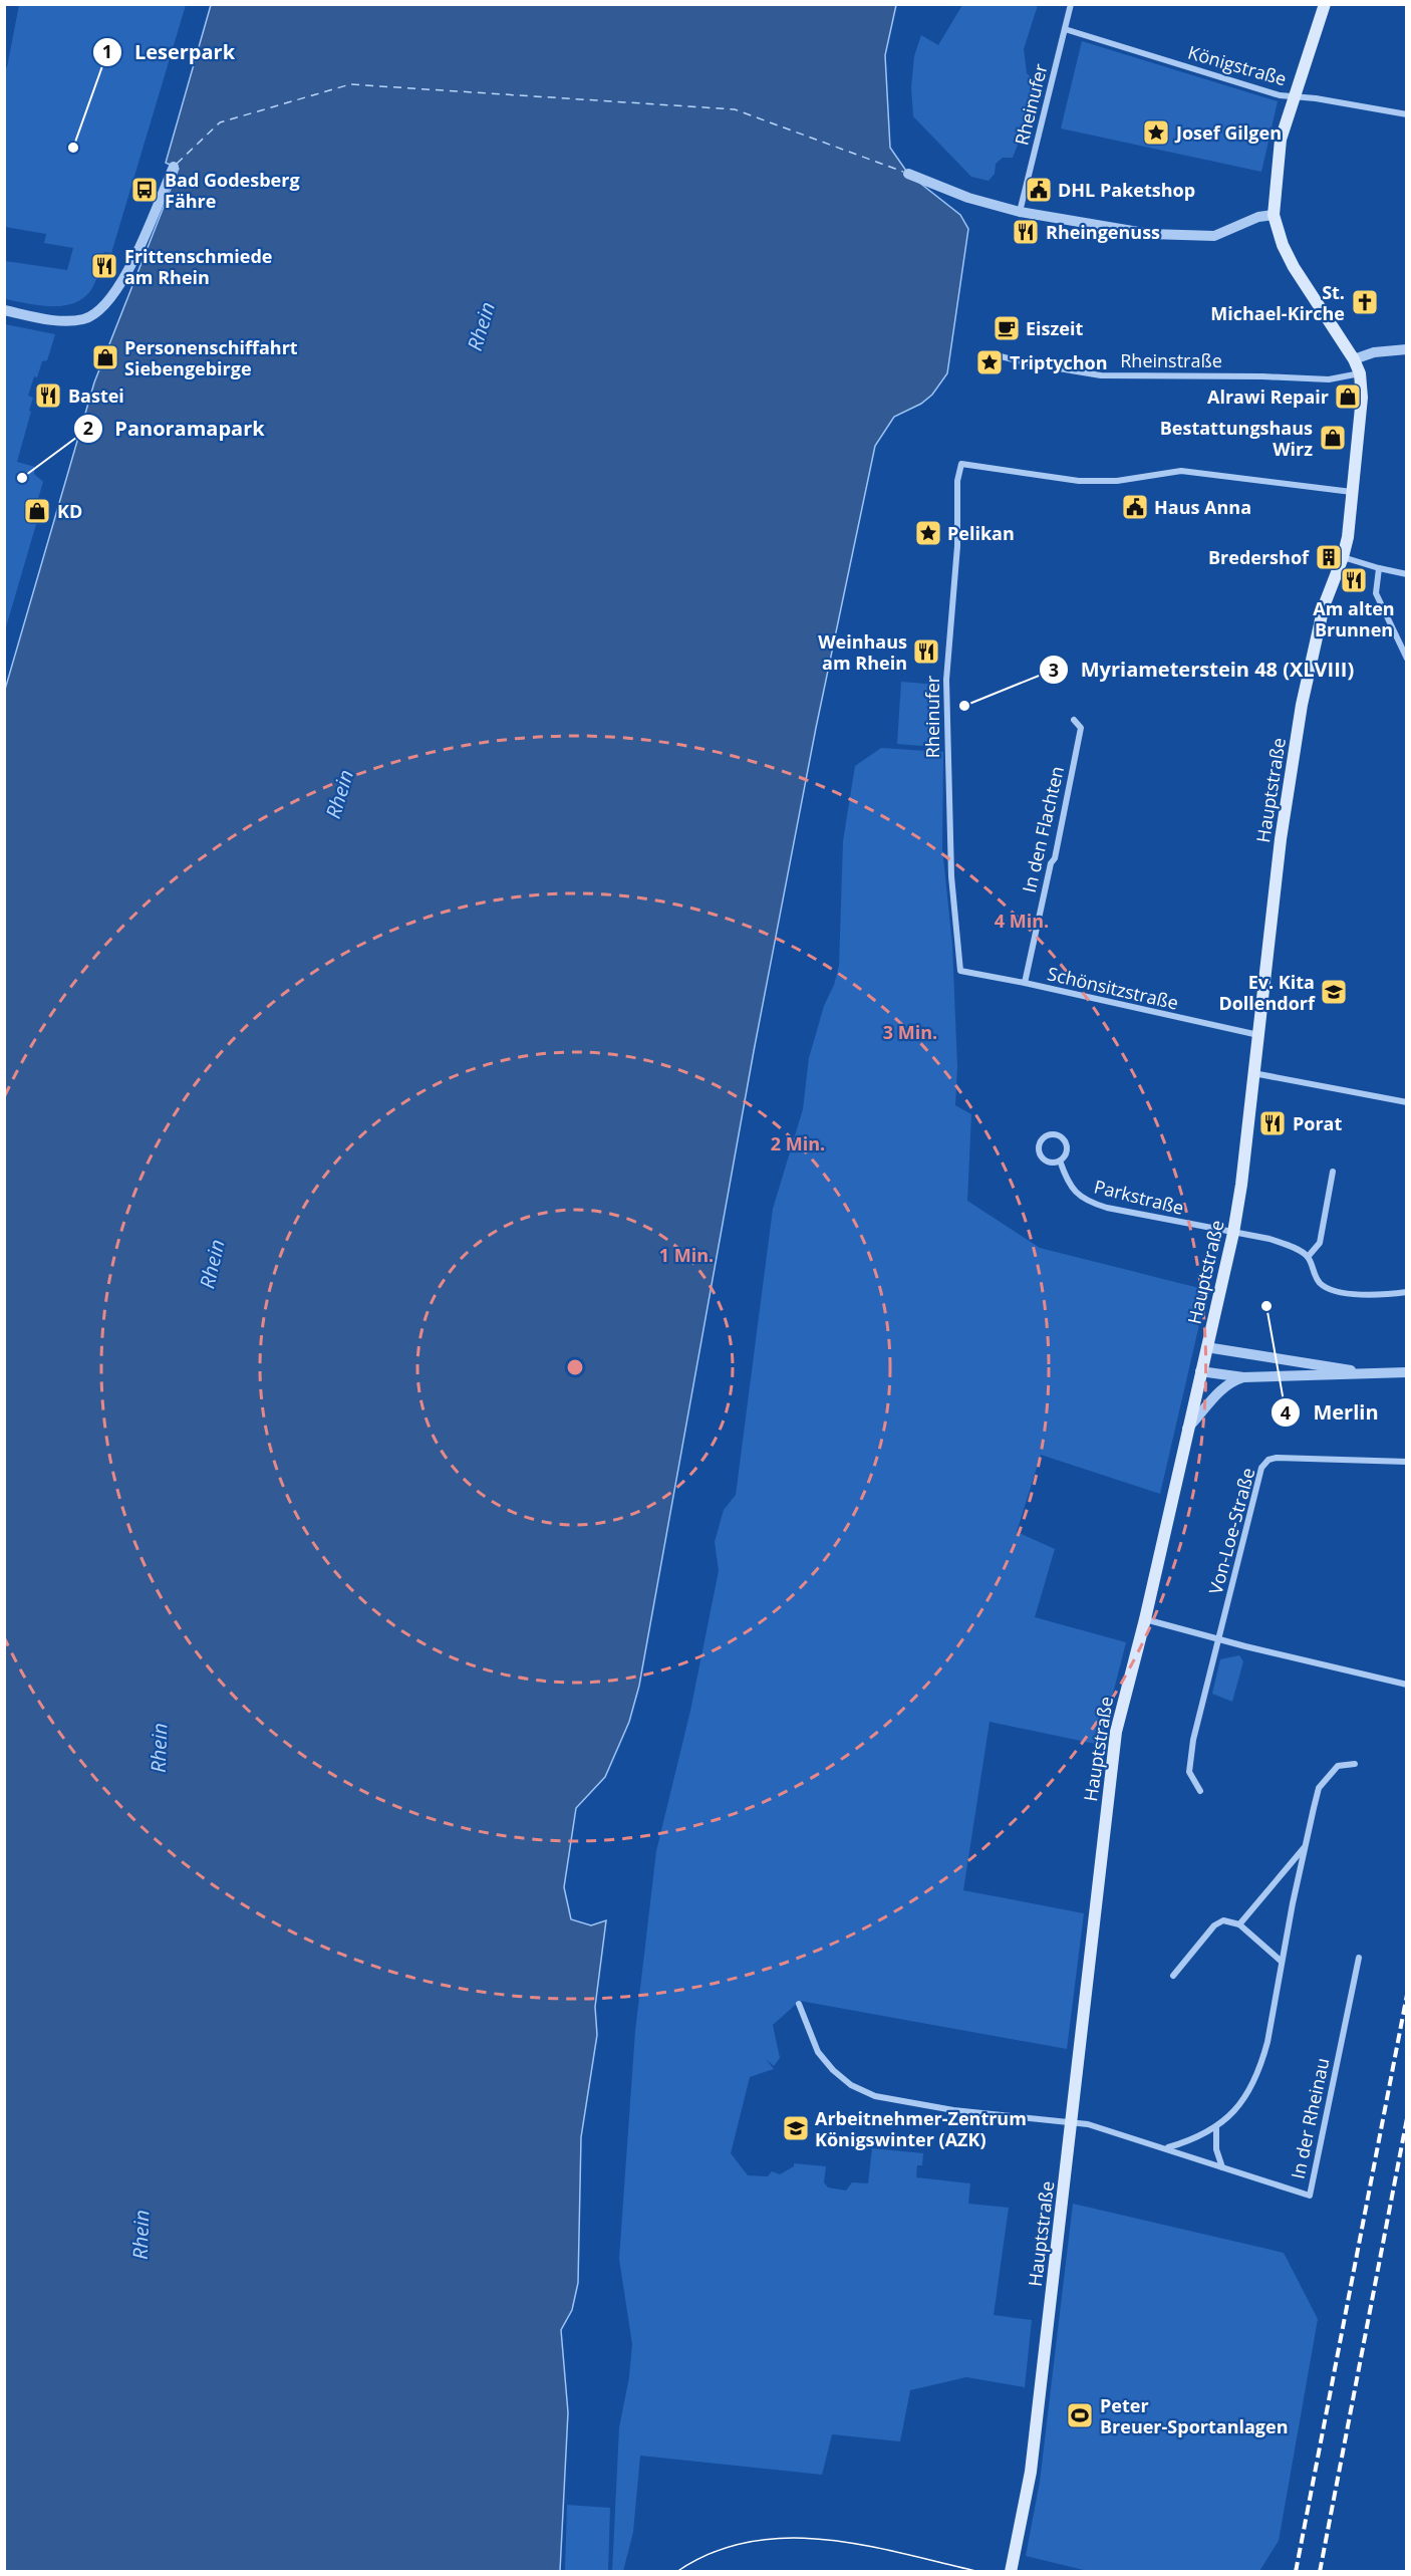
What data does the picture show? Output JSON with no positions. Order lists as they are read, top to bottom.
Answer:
{
  "streets": {
    "main road": ["Hauptstraße"],
    "street": [
      "Königstraße",
      "Rheinufer",
      "Rheinstraße",
      "In den Flachten",
      "Schönsitzstraße",
      "Parkstraße",
      "Von-Loe-Straße",
      "In der Rheinau"
    ]
  },
  "crossings": [
    ["Königstraße", "Rheinufer"],
    ["Königstraße", "Hauptstraße"],
    ["Rheinufer", "Hauptstraße"],
    ["Rheinufer", "Schönsitzstraße"],
    ["Rheinstraße", "Hauptstraße"],
    ["Hauptstraße", "Schönsitzstraße"],
    ["Hauptstraße", "Parkstraße"],
    ["Hauptstraße", "In der Rheinau"],
    ["In den Flachten", "Schönsitzstraße"]
  ],
  "water": ["Rhein"],
  "places": {
    "place": ["Josef Gilgen", "Triptychon", "Pelikan"],
    "other": [
      "Leserpark",
      "Panoramapark",
      "Myriameterstein 48 (XLVIII)",
      "Merlin"
    ],
    "bus stop": ["Bad Godesberg Fähre"],
    "public building": ["DHL Paketshop", "Haus Anna"],
    "restaurant": [
      "Rheingenuss",
      "Frittenschmiede am Rhein",
      "Bastei",
      "Am alten Brunnen",
      "Weinhaus am Rhein",
      "Porat"
    ],
    "church": ["St. Michael-Kirche"],
    "cafe": ["Eiszeit"],
    "shop": [
      "Personenschiffahrt Siebengebirge",
      "Alrawi Repair",
      "Bestattungshaus Wirz",
      "KD"
    ],
    "building": ["Bredershof"],
    "school or university": ["Ev. Kita Dollendorf", "Arbeitnehmer-Zentrum Königswinter (AZK)"],
    "sports": ["Peter Breuer-Sportanlagen"]
  },
  "rings": [
    "4 Min.",
    "3 Min.",
    "2 Min.",
    "1 Min."
  ]
}
